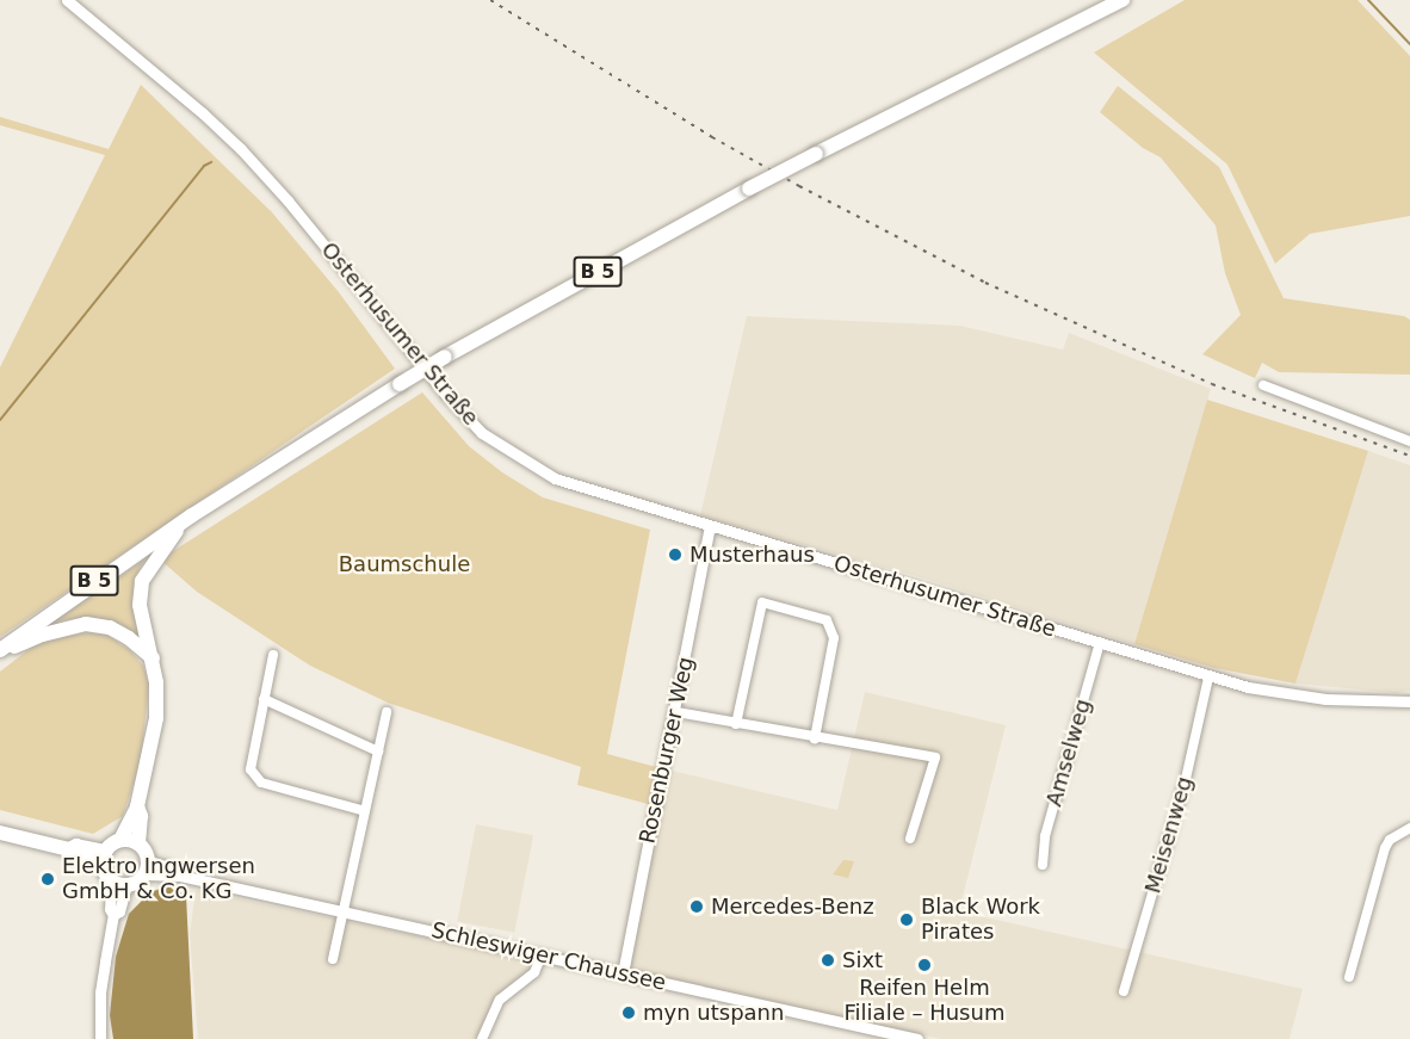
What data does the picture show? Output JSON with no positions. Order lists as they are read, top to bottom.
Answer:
{
  "streets": {
    "main road": ["B 5"],
    "street": [
      "Osterhusumer Straße",
      "Rosenburger Weg",
      "Amselweg",
      "Meisenweg",
      "Schleswiger Chaussee"
    ]
  },
  "crossings": [
    ["Osterhusumer Straße", "Rosenburger Weg"],
    ["Osterhusumer Straße", "Amselweg"],
    ["Osterhusumer Straße", "Meisenweg"],
    ["Rosenburger Weg", "Schleswiger Chaussee"]
  ],
  "parks": ["Baumschule"],
  "places": [
    "Musterhaus",
    "Elektro Ingwersen GmbH & Co. KG",
    "Mercedes-Benz",
    "Black Work Pirates",
    "Sixt",
    "Reifen Helm Filiale – Husum",
    "myn utspann"
  ]
}
